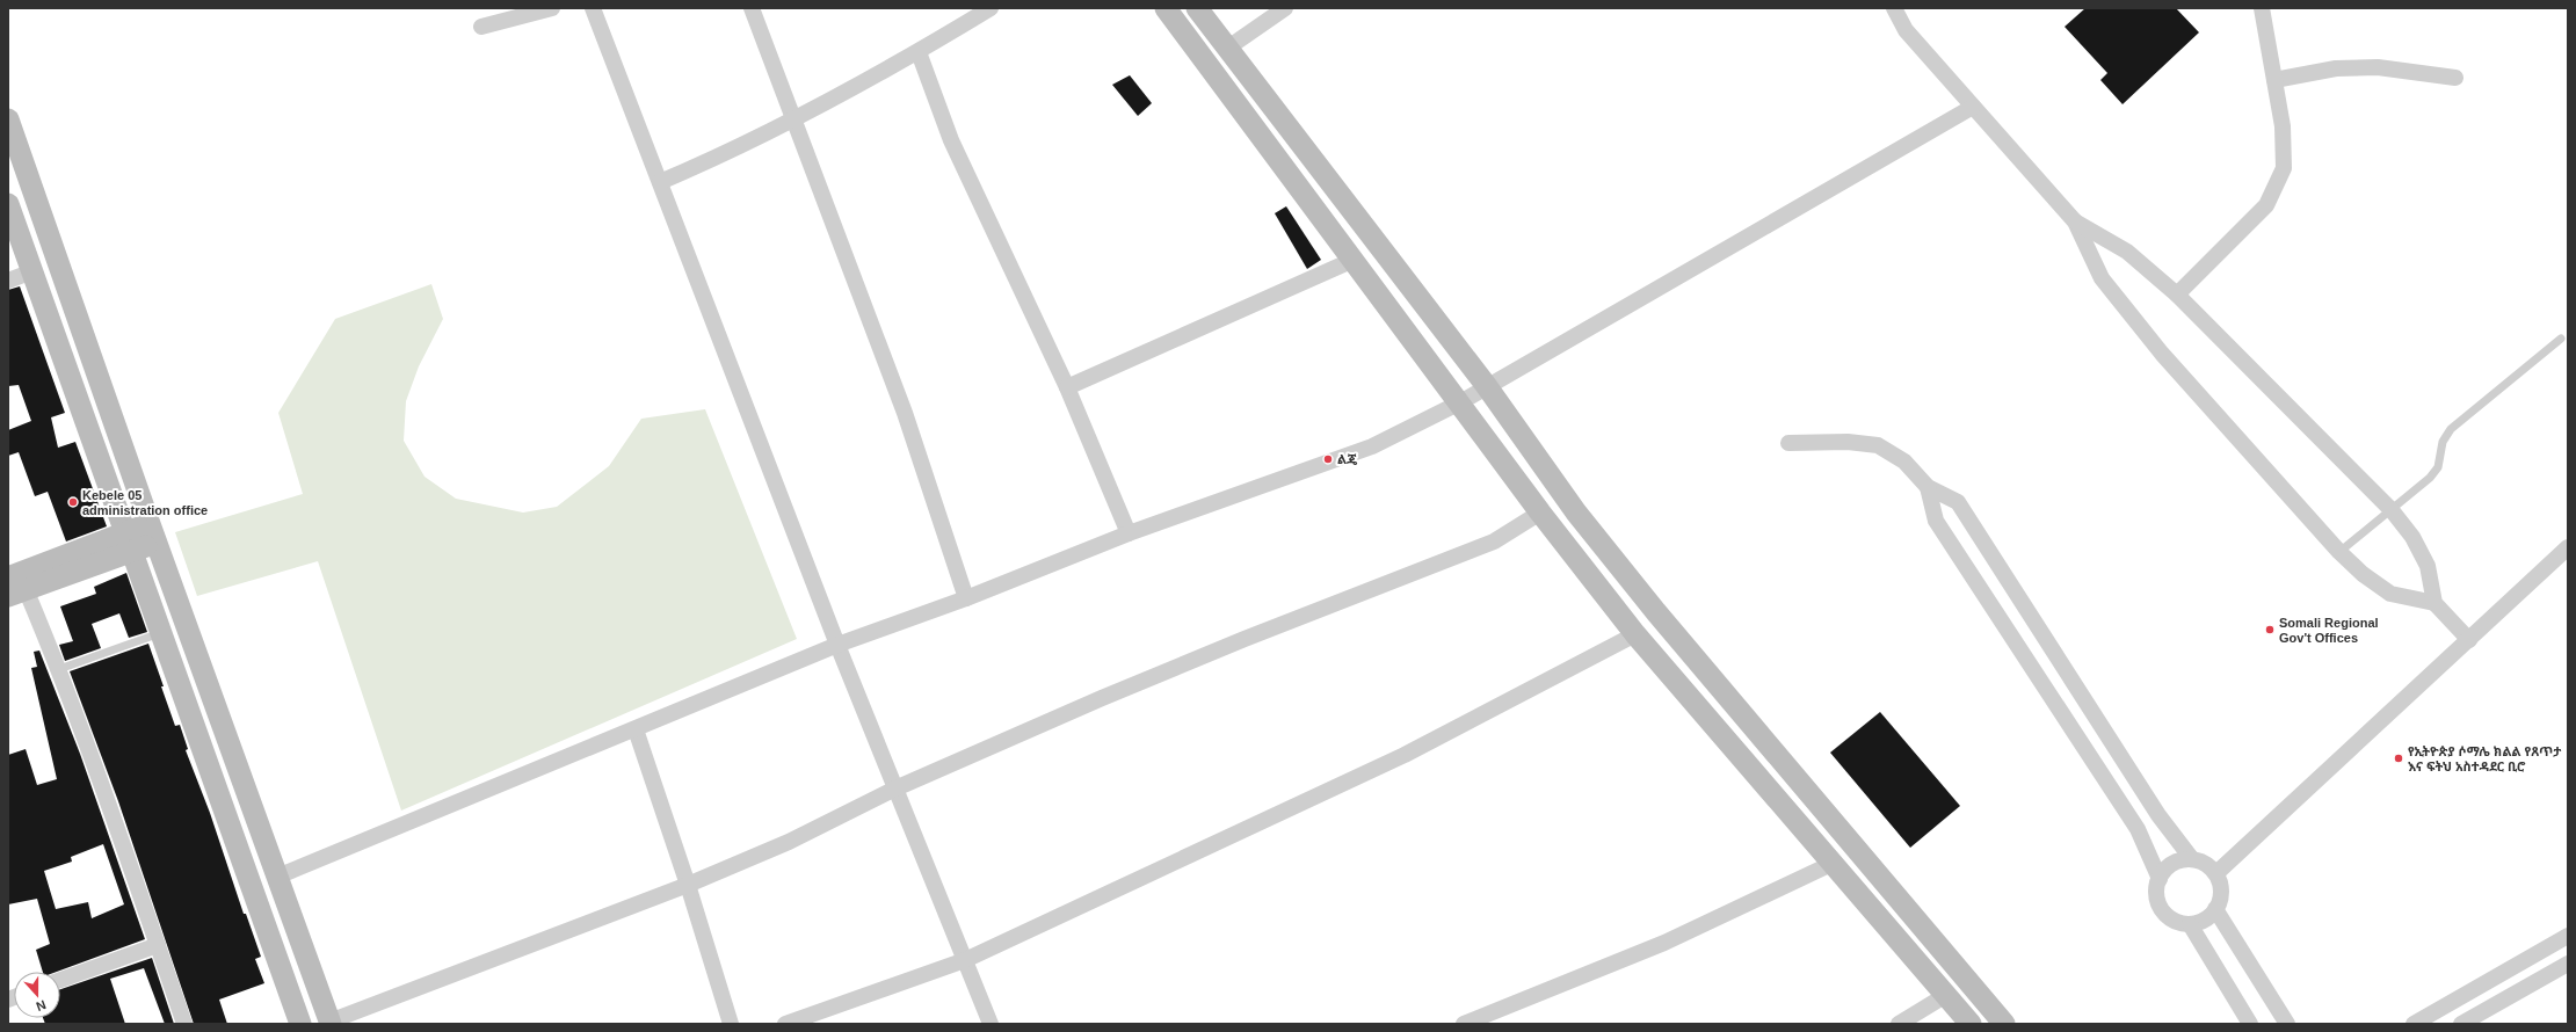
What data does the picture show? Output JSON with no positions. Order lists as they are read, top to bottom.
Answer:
{
  "places": [
    "ልጄ",
    "Kebele 05 administration office",
    "Somali Regional Gov't Offices",
    "የኢትዮጵያ ሶማሌ ክልል የጸጥታ እና ፍትህ አስተዳደር ቢሮ"
  ],
  "north": "bottom"
}
